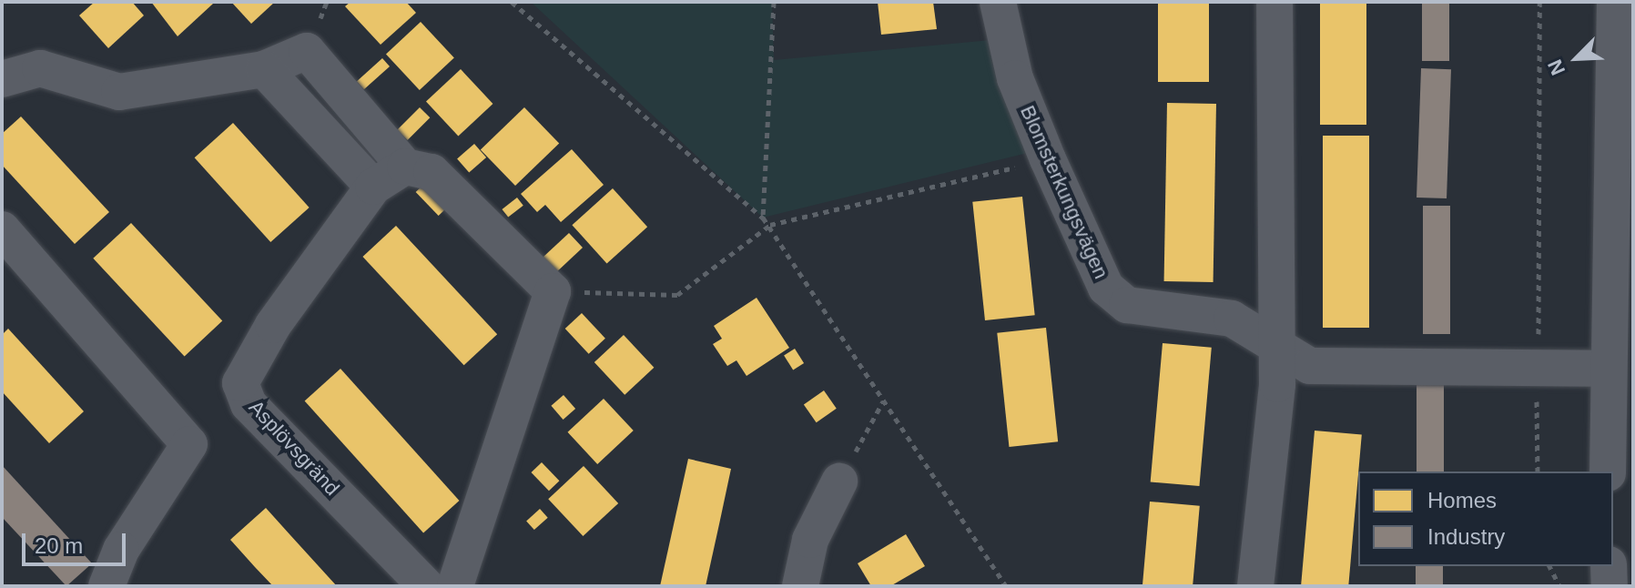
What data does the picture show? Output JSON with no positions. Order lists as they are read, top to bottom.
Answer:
{
  "streets": {
    "street": ["Blomsterkungsvägen", "Asplövsgränd"]
  },
  "legend": ["Homes", "Industry"],
  "scale_bar": "20 m",
  "north": "bottom left"
}
